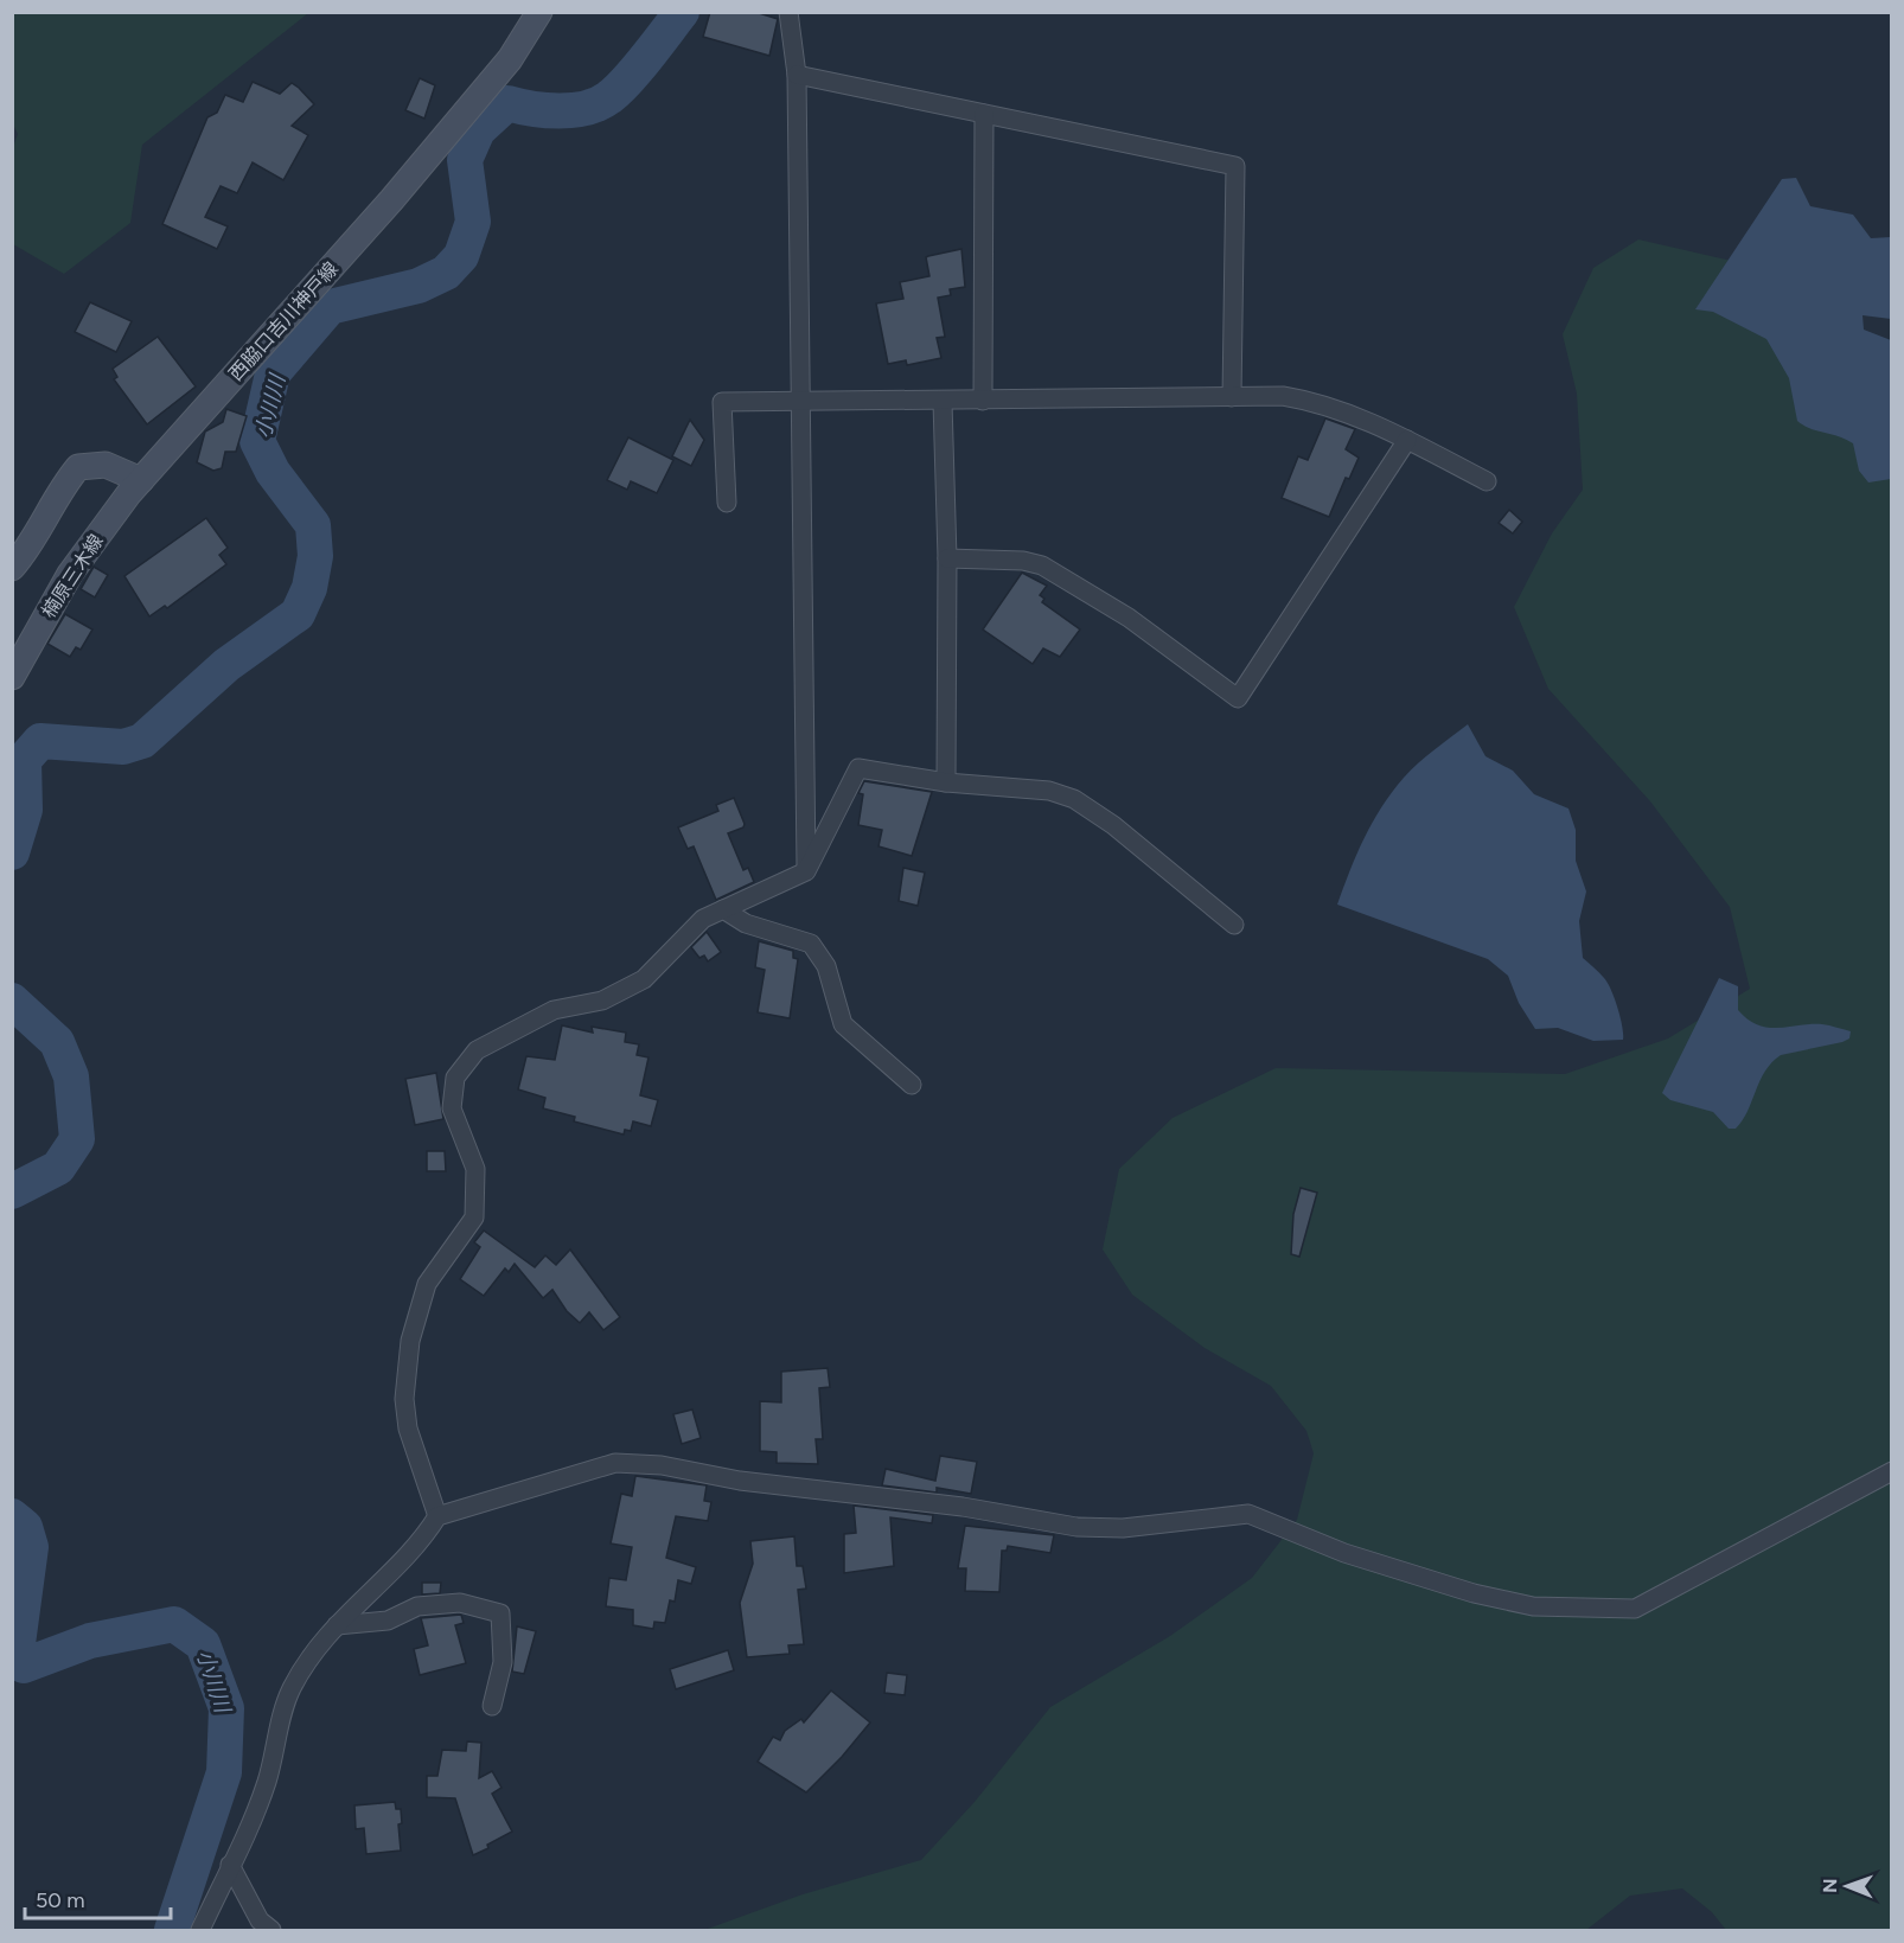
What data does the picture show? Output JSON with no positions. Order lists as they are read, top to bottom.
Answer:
{
  "streets": {
    "main road": ["西脇口吉川神戸線", "楠原三木線"]
  },
  "crossings": [
    ["西脇口吉川神戸線", "楠原三木線"]
  ],
  "water": ["小川川"],
  "scale_bar": "50 m",
  "north": "left"
}
